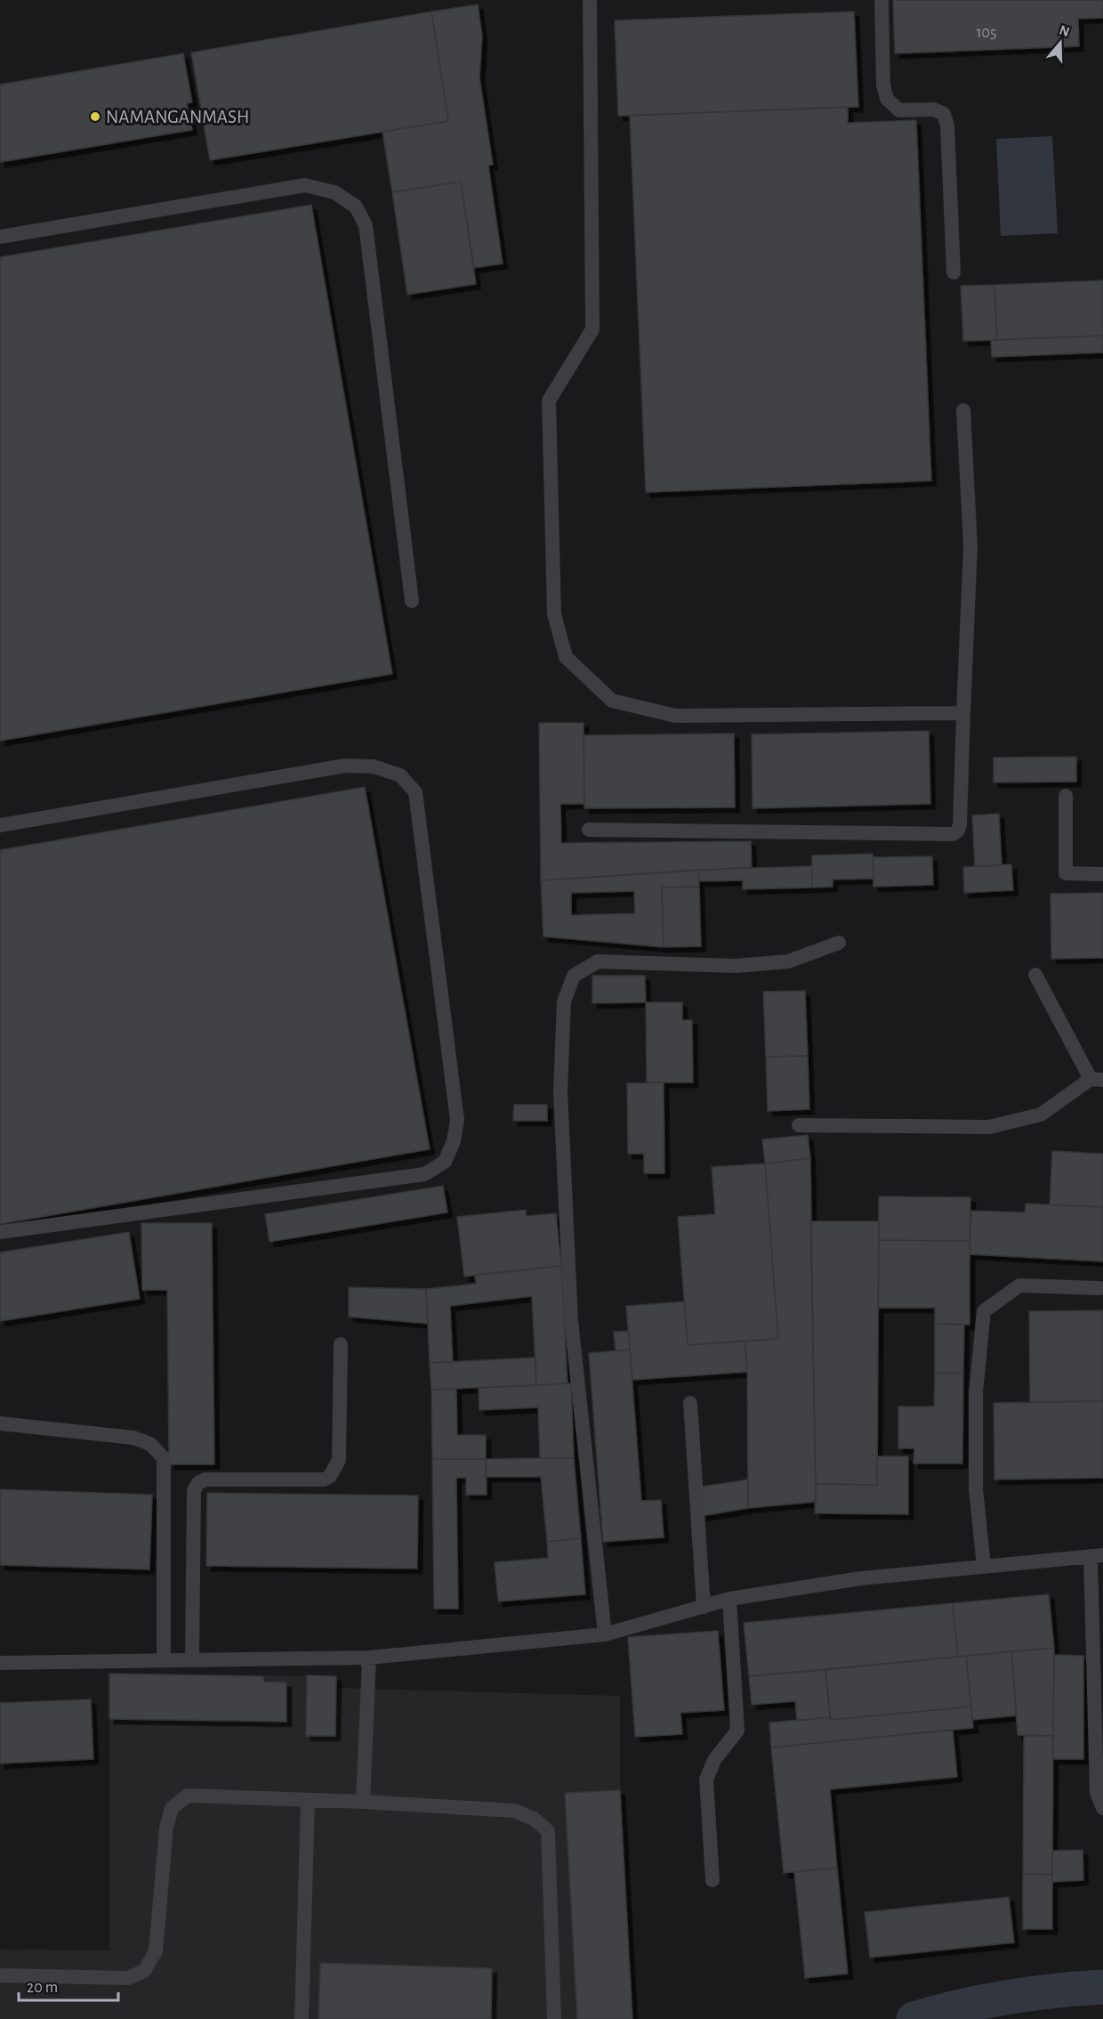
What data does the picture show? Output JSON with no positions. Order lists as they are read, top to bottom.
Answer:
{
  "places": ["NAMANGANMASH"],
  "house_numbers": ["105"],
  "scale_bar": "20 m",
  "north": "top"
}
